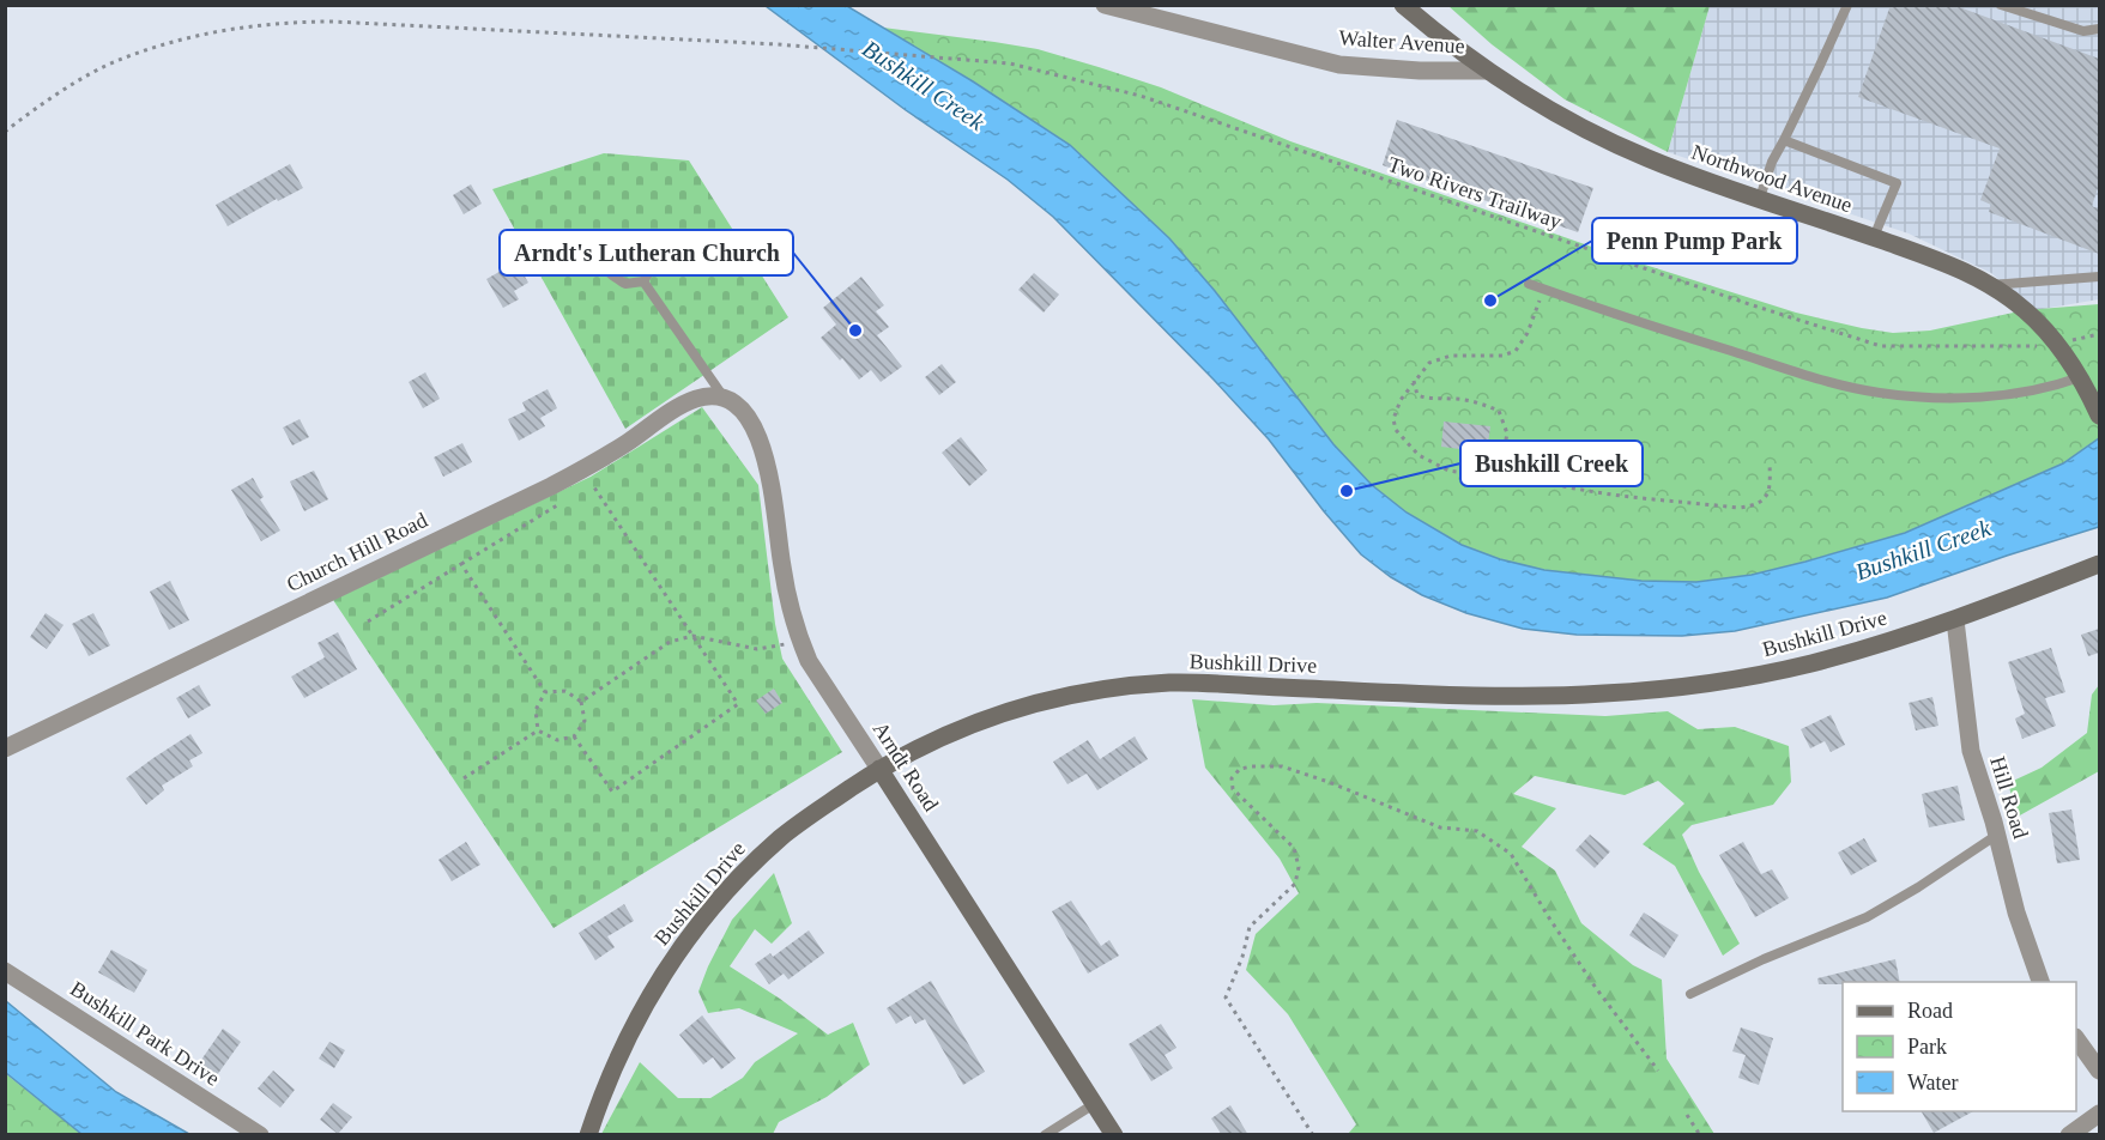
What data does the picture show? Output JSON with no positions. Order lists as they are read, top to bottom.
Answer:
{
  "streets": {
    "main road": ["Northwood Avenue", "Bushkill Drive", "Arndt Road"],
    "street": [
      "Walter Avenue",
      "Church Hill Road",
      "Hill Road",
      "Bushkill Park Drive"
    ],
    "path": ["Two Rivers Trailway"]
  },
  "crossings": [
    ["Walter Avenue", "Northwood Avenue"],
    ["Church Hill Road", "Arndt Road"],
    ["Bushkill Drive", "Arndt Road"],
    ["Bushkill Drive", "Hill Road"]
  ],
  "water": ["Bushkill Creek"],
  "places": ["Penn Pump Park", "Arndt's Lutheran Church", "Bushkill Creek"],
  "legend": ["Road", "Park", "Water"]
}
